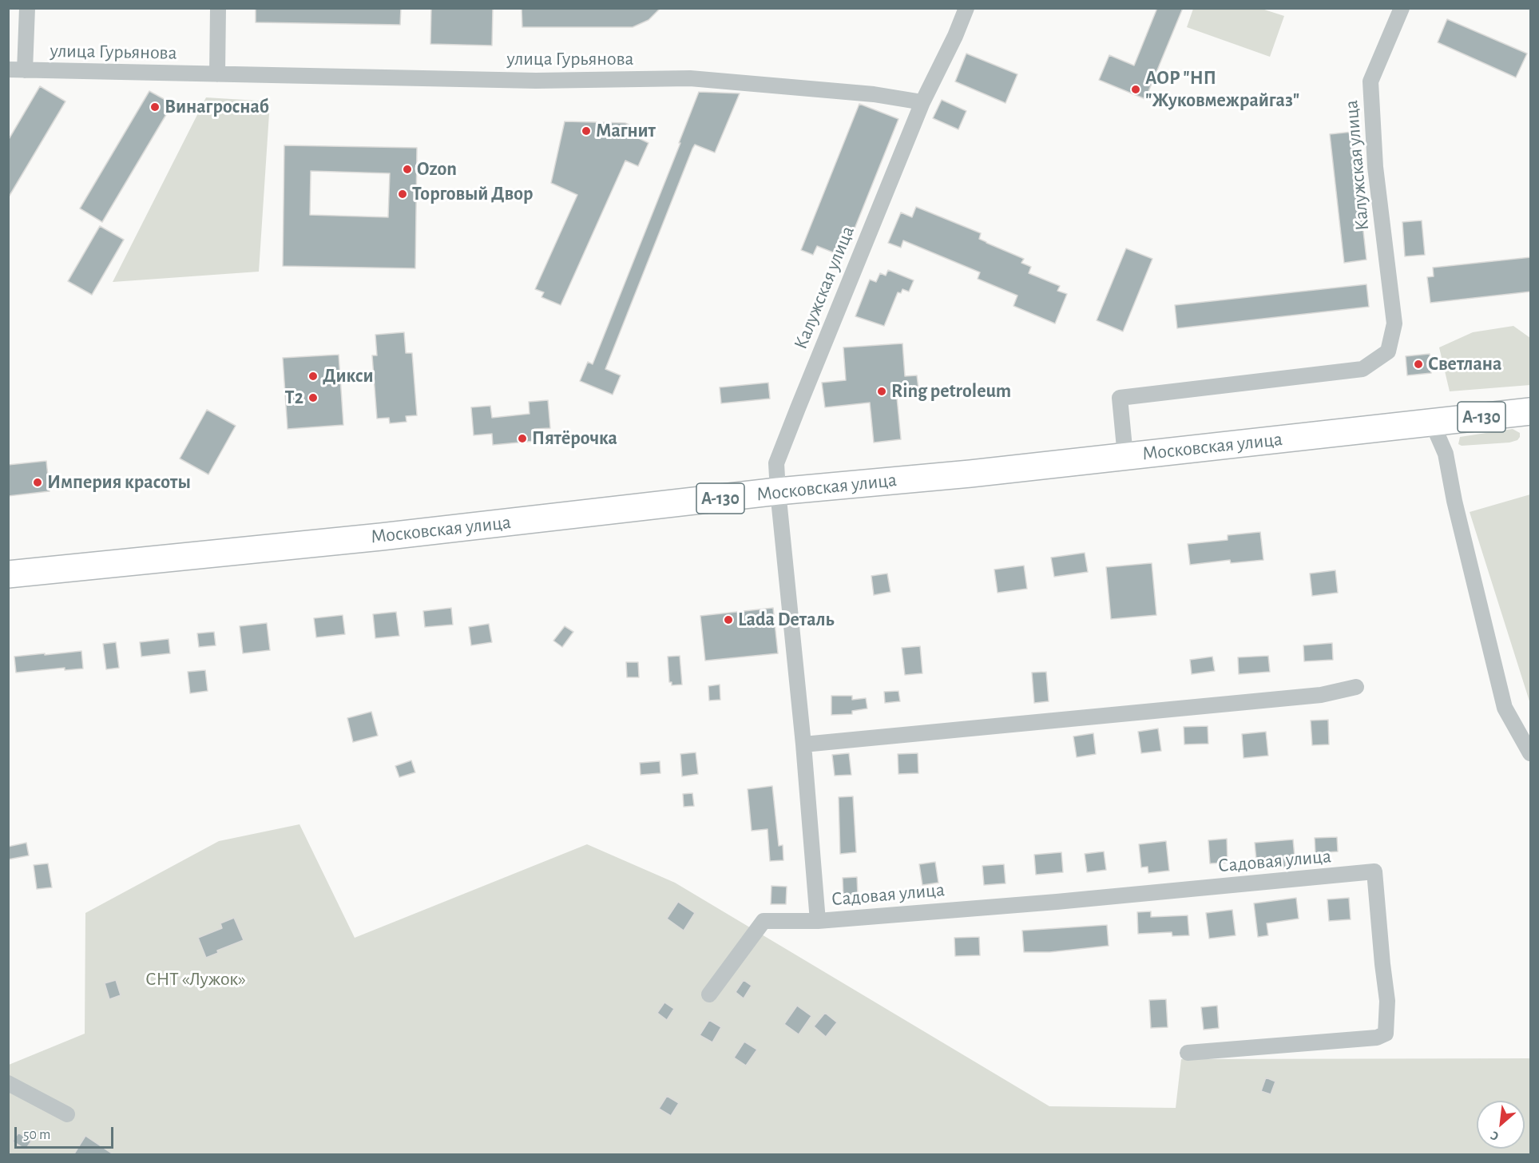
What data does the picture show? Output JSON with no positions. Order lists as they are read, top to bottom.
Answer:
{
  "streets": {
    "highway": ["А-130", "Московская улица"],
    "street": ["улица Гурьянова", "Калужская улица", "Садовая улица"]
  },
  "crossings": [
    ["улица Гурьянова", "Калужская улица"],
    ["Калужская улица", "Московская улица"],
    ["Калужская улица", "Садовая улица"]
  ],
  "parks": ["СНТ «Лужок»"],
  "places": [
    "АОР \"НП \"Жуковмежрайгаз\"",
    "Винагроснаб",
    "Магнит",
    "Ozon",
    "Торговый Двор",
    "Светлана",
    "Дикси",
    "Ring petroleum",
    "T2",
    "Пятёрочка",
    "Империя красоты",
    "Lada Dеталь"
  ],
  "scale_bar": "50 m",
  "north": "bottom left"
}
